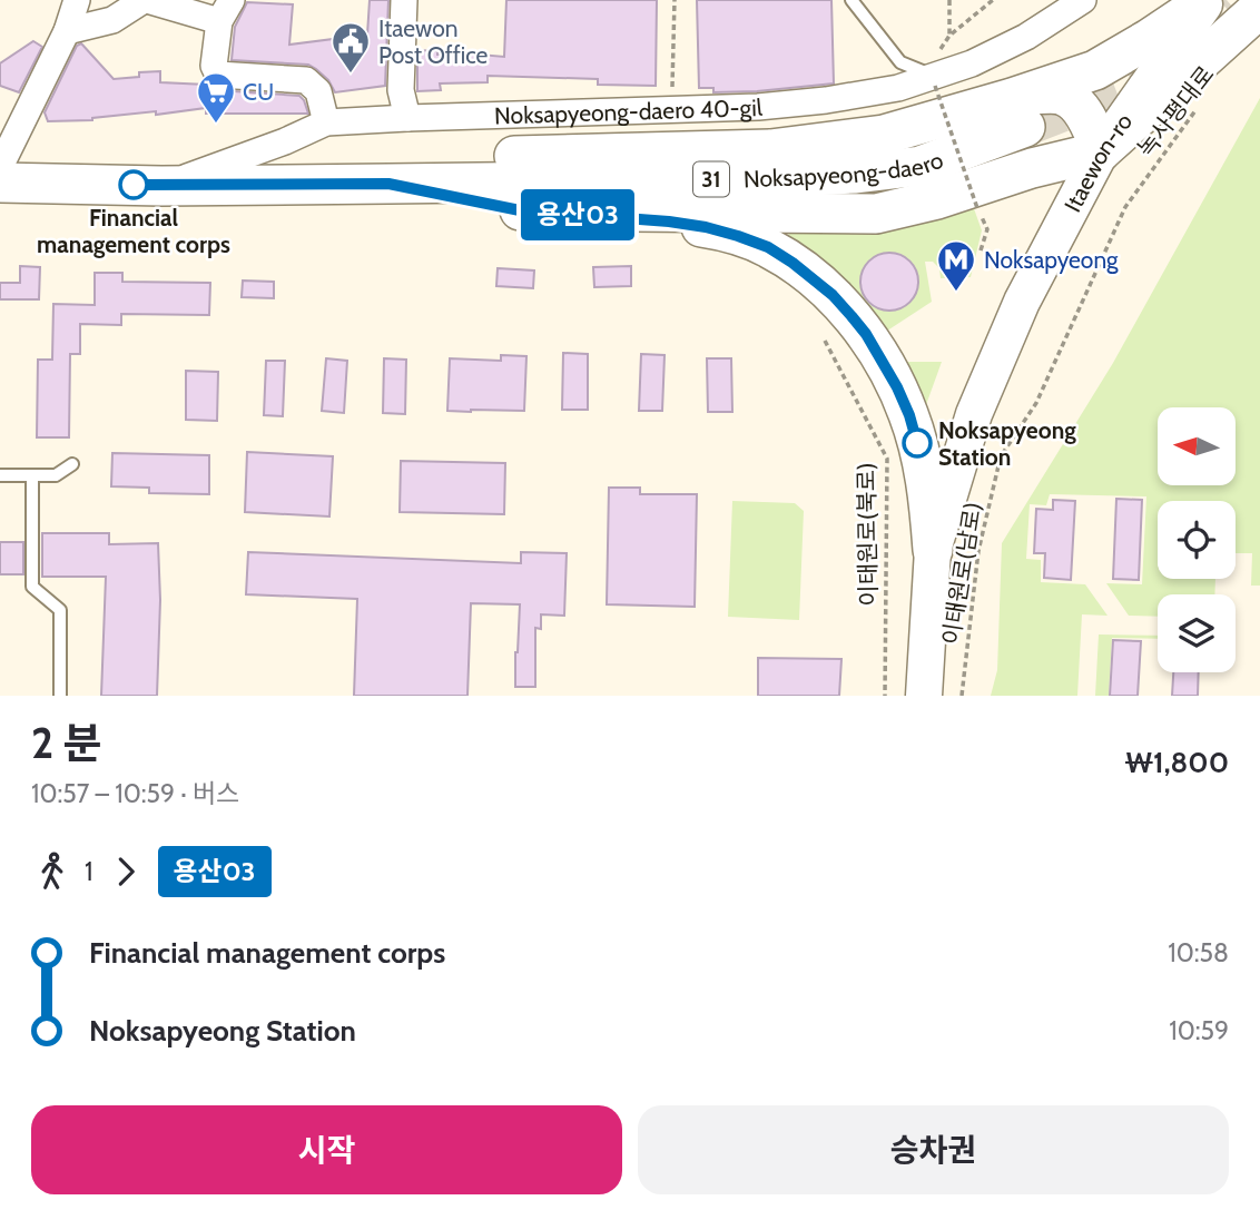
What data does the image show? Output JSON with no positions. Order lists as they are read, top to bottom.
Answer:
{
  "streets": {
    "main road": ["Itaewon-ro"],
    "street": ["Noksapyeong-daero 40-gil"],
    "path": ["녹사평대로", "이태원로(북로)", "이태원로(남로)"]
  },
  "crossings": [
    ["녹사평대로", "이태원로(남로)"]
  ],
  "places": {
    "public building": ["Itaewon Post Office"],
    "supermarket": ["CU"],
    "other": ["Financial management corps", "Noksapyeong Station"],
    "metro station": ["Noksapyeong"]
  },
  "lines": ["bus line 용산03"],
  "north": "left",
  "page": {
    "on_map": "용산03",
    "heading": ["2 분", "10:57 – 10:59 · 버스", "₩1,800"],
    "legs": ["1", "용산03"],
    "list": [
      {
        "name": "Financial management corps",
        "value": "10:58"
      },
      {
        "name": "Noksapyeong Station",
        "value": "10:59"
      }
    ],
    "buttons": ["시작", "승차권"]
  }
}
